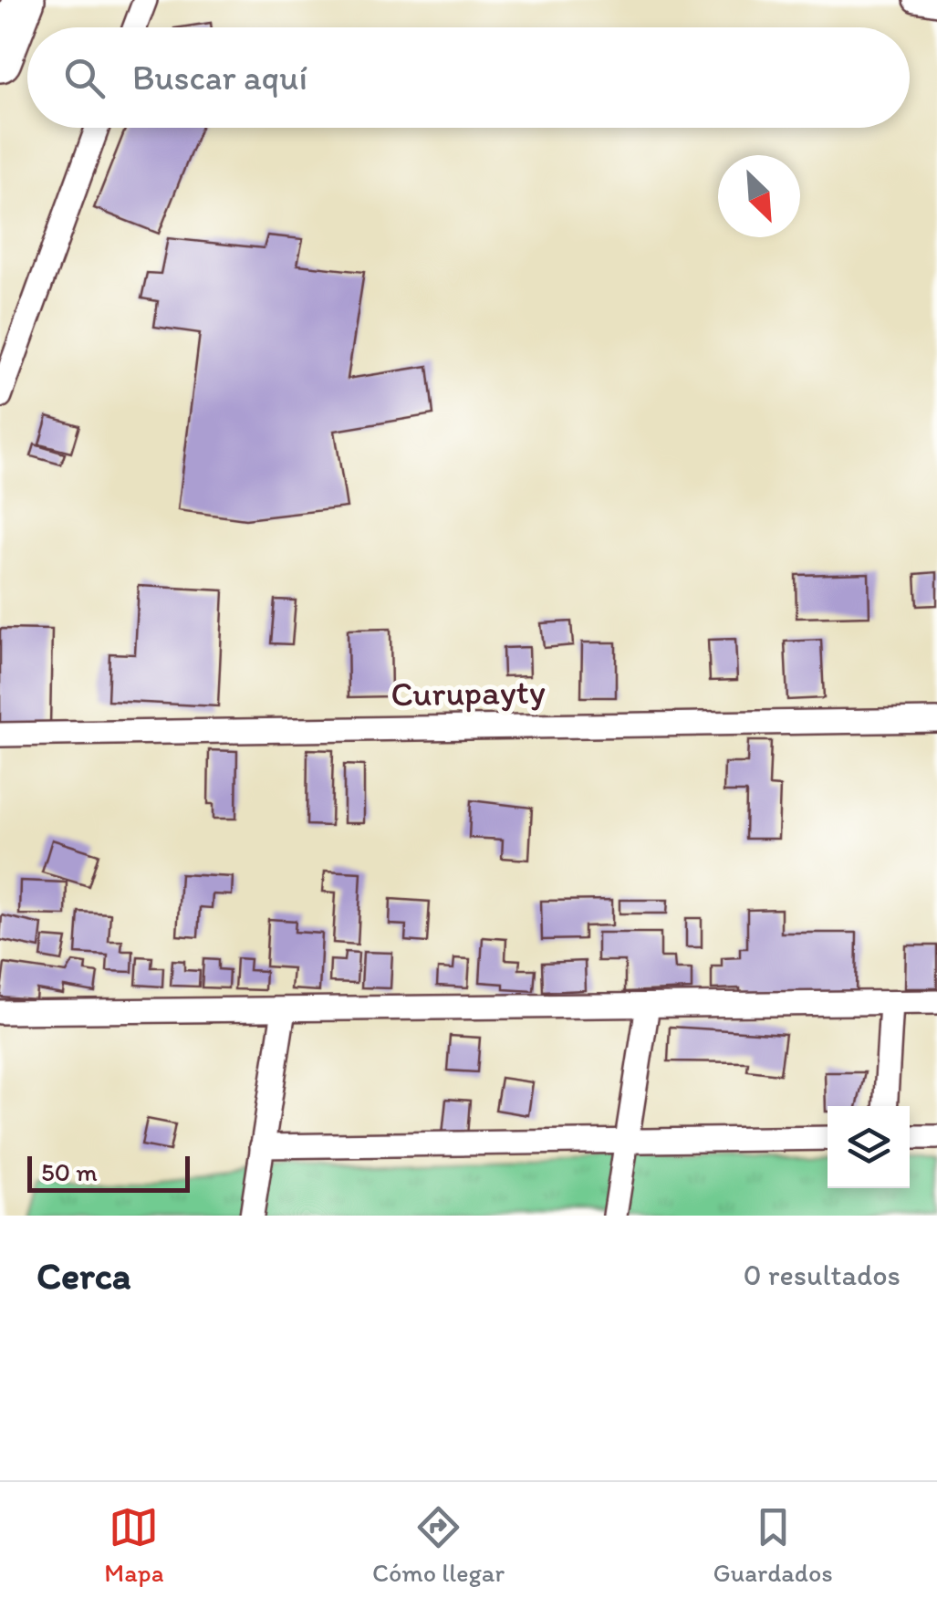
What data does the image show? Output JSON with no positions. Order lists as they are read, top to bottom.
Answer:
{
  "streets": {
    "street": ["Curupayty"]
  },
  "scale_bar": "50 m",
  "north": "bottom right",
  "page": {
    "search": "Buscar aquí",
    "scale": "50 m",
    "heading": ["Cerca", "0 resultados"],
    "nav": ["Mapa", "Cómo llegar", "Guardados"]
  }
}
